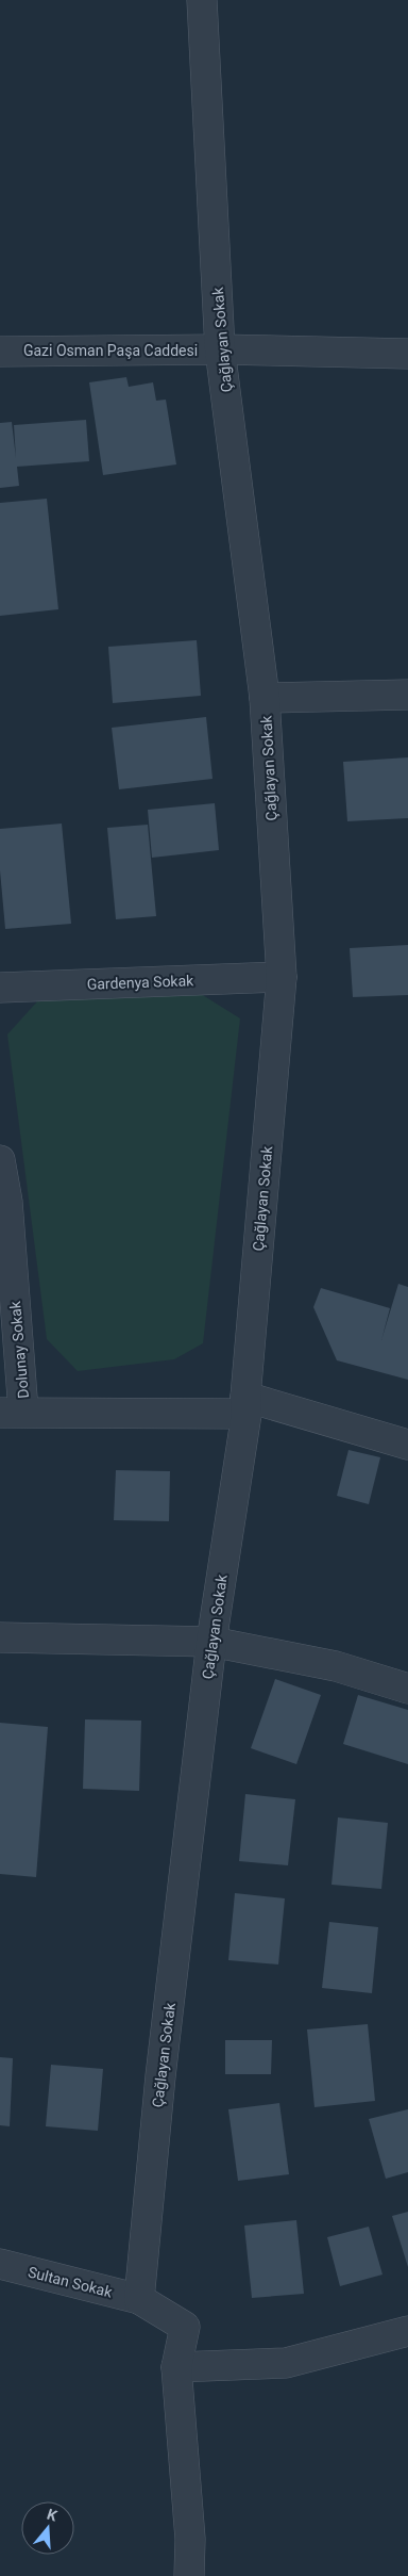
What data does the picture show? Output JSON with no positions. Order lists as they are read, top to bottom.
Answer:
{
  "streets": {
    "street": [
      "Çağlayan Sokak",
      "Gazi Osman Paşa Caddesi",
      "Gardenya Sokak",
      "Dolunay Sokak",
      "Sultan Sokak"
    ]
  },
  "crossings": [
    ["Çağlayan Sokak", "Gazi Osman Paşa Caddesi"],
    ["Çağlayan Sokak", "Gardenya Sokak"],
    ["Çağlayan Sokak", "Sultan Sokak"]
  ],
  "north": "top"
}
